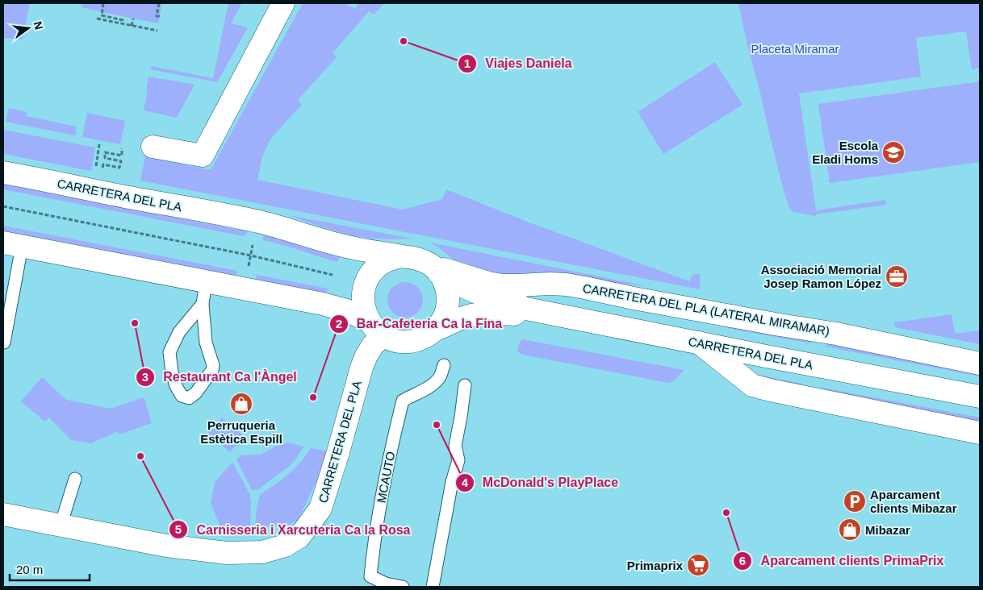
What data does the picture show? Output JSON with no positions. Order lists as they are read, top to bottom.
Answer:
{
  "streets": {
    "main road": ["CARRETERA DEL PLA", "CARRETERA DEL PLA (LATERAL MIRAMAR)"],
    "lane": ["MCAUTO"]
  },
  "crossings": [
    ["CARRETERA DEL PLA", "CARRETERA DEL PLA (LATERAL MIRAMAR)"]
  ],
  "parks": ["Placeta Miramar"],
  "places": {
    "other": [
      "Viajes Daniela",
      "Restaurant Ca l'Àngel",
      "Bar-Cafeteria Ca la Fina",
      "McDonald's PlayPlace",
      "Carnisseria i Xarcuteria Ca la Rosa",
      "Aparcament clients PrimaPrix"
    ],
    "school or university": ["Escola Eladi Homs"],
    "office": ["Associació Memorial Josep Ramon López"],
    "shop": ["Perruqueria Estètica Espill", "Mibazar"],
    "parking": ["Aparcament clients Mibazar"],
    "supermarket": ["Primaprix"]
  },
  "scale_bar": "20 m",
  "north": "right"
}
